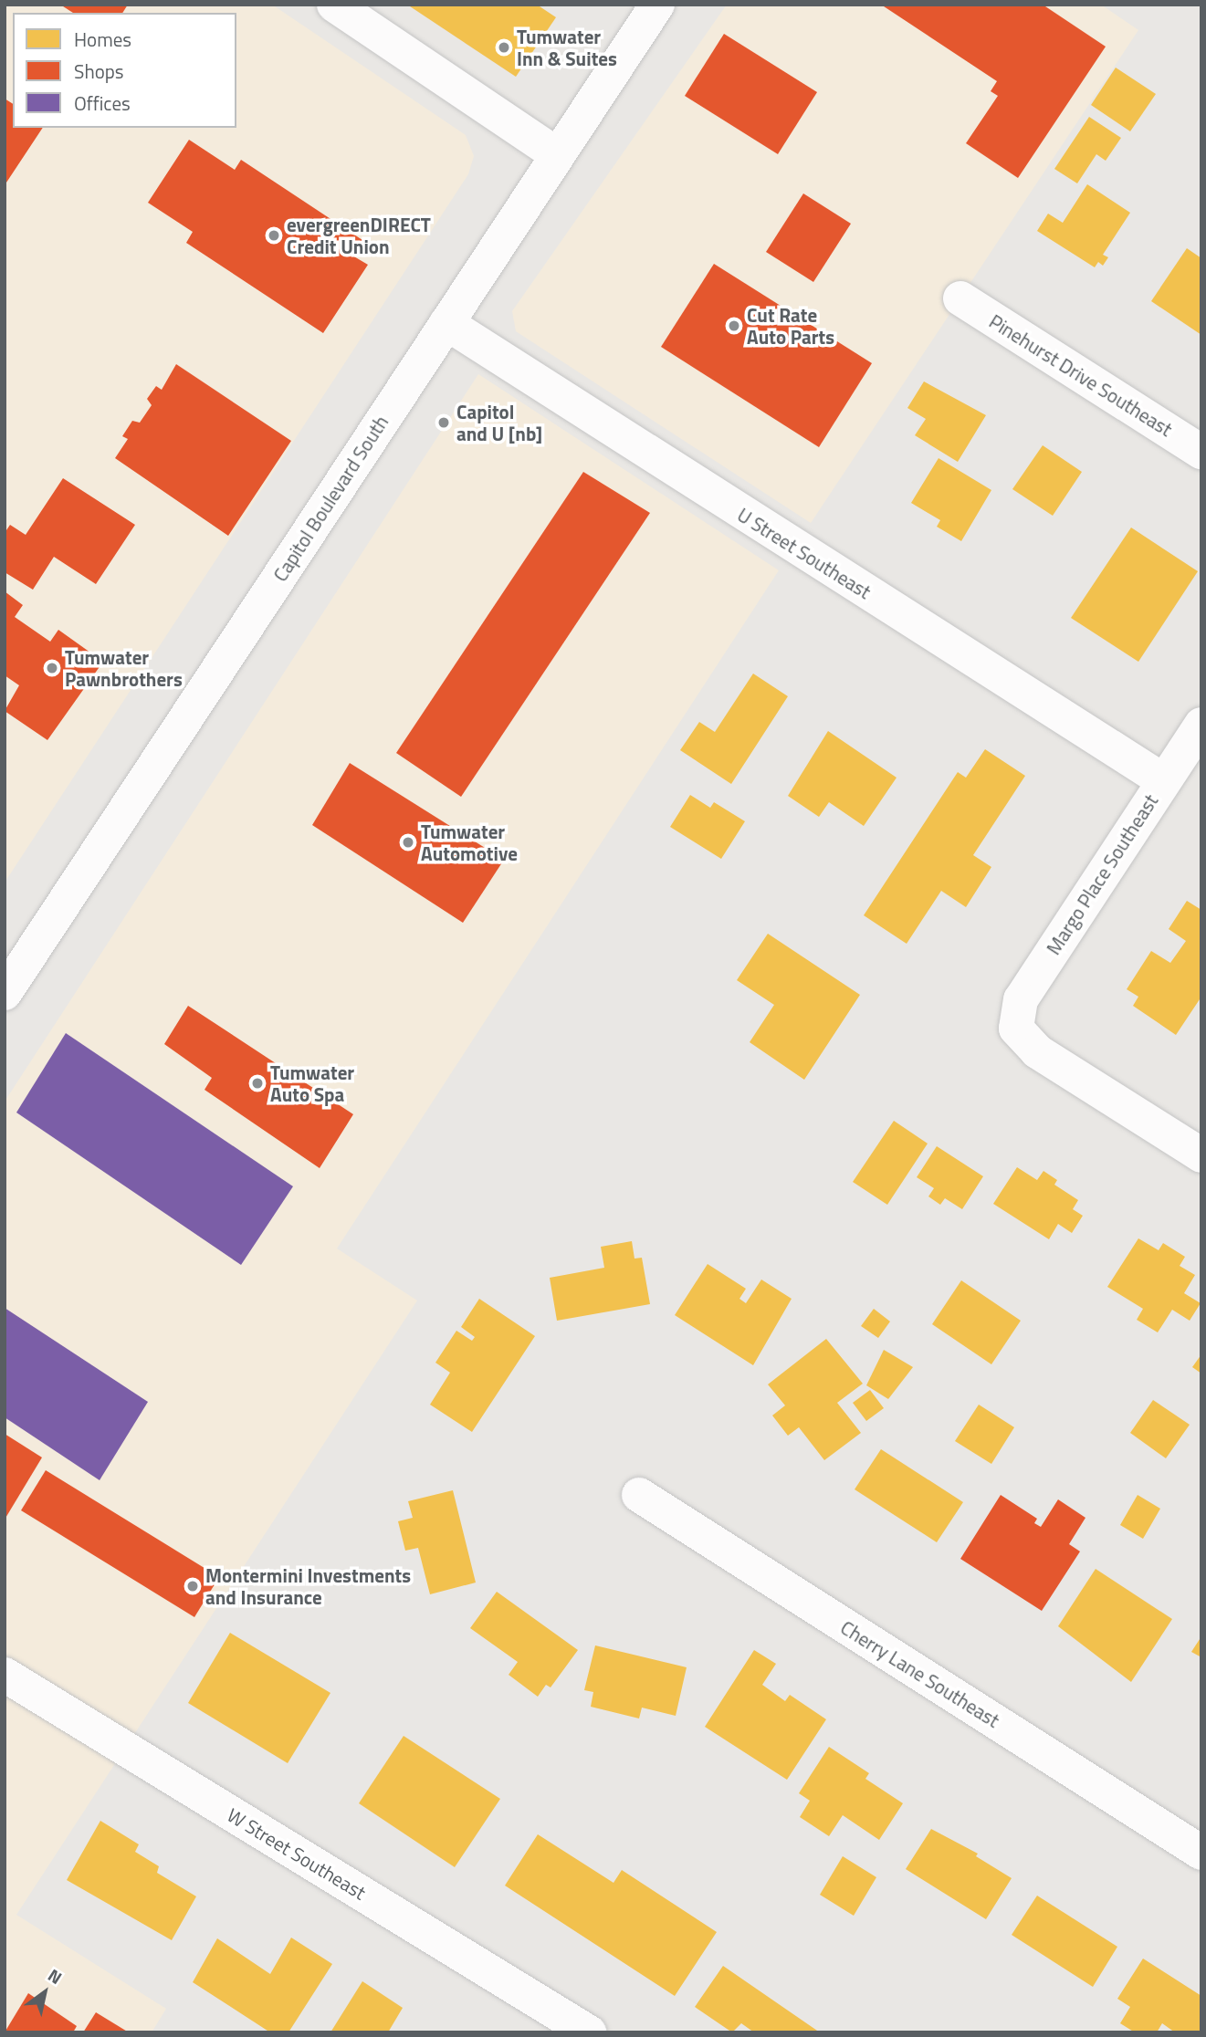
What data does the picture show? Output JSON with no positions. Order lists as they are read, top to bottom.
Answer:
{
  "streets": {
    "street": [
      "Pinehurst Drive Southeast",
      "Capitol Boulevard South",
      "U Street Southeast",
      "Margo Place Southeast",
      "Cherry Lane Southeast",
      "W Street Southeast"
    ]
  },
  "crossings": [
    ["Capitol Boulevard South", "U Street Southeast"],
    ["U Street Southeast", "Margo Place Southeast"]
  ],
  "places": [
    "Tumwater Inn & Suites",
    "evergreenDIRECT Credit Union",
    "Cut Rate Auto Parts",
    "Capitol and U [nb]",
    "Tumwater Pawnbrothers",
    "Tumwater Automotive",
    "Tumwater Auto Spa",
    "Montermini Investments and Insurance"
  ],
  "legend": ["Homes", "Shops", "Offices"],
  "north": "top right"
}
